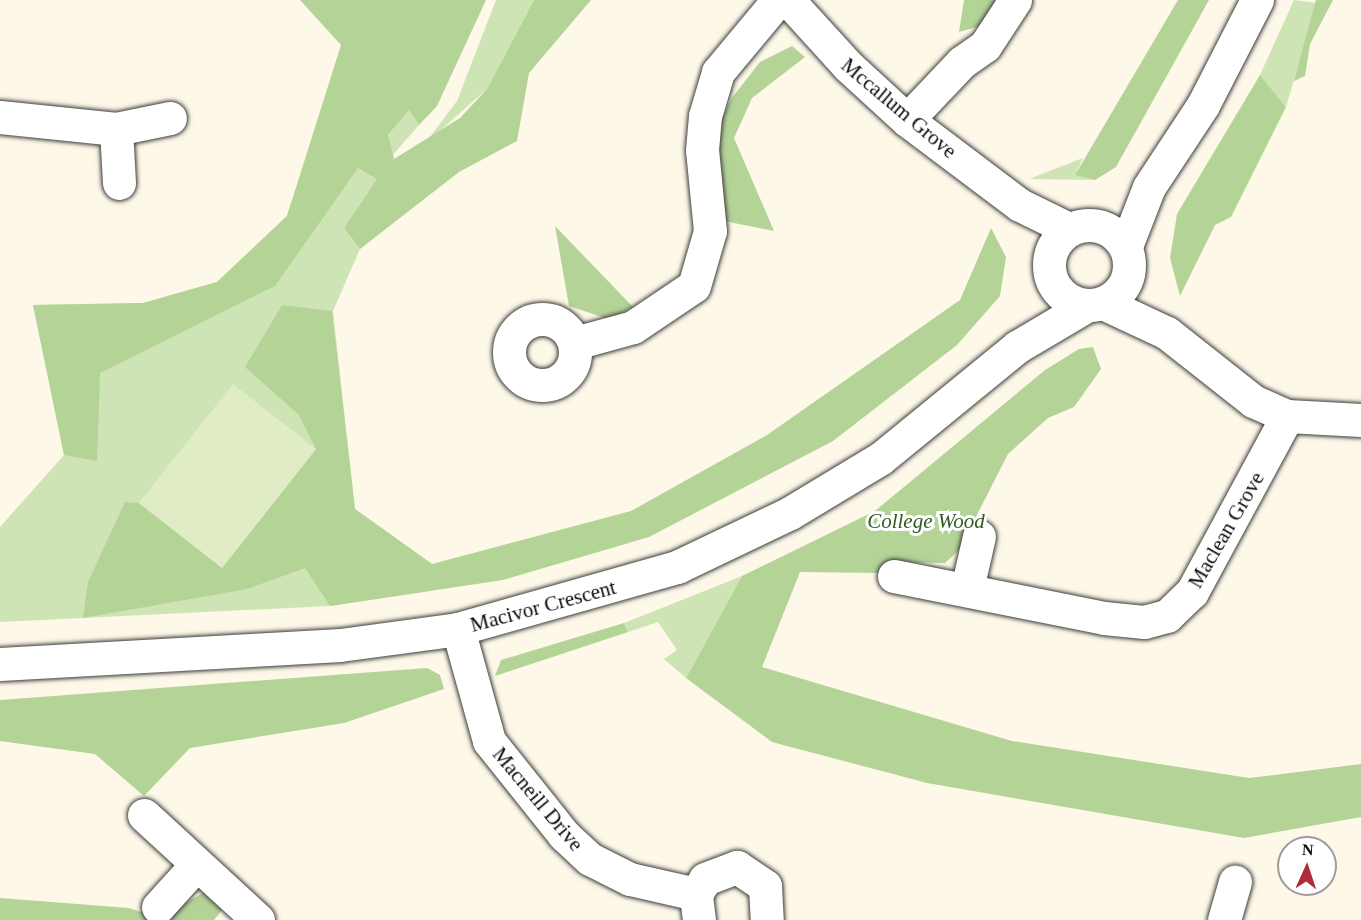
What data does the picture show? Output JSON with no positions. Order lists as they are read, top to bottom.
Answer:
{
  "streets": {
    "street": [
      "Mccallum Grove",
      "Maclean Grove",
      "Macivor Crescent",
      "Macneill Drive"
    ]
  },
  "crossings": [
    ["Mccallum Grove", "Macivor Crescent"],
    ["Macivor Crescent", "Macneill Drive"]
  ],
  "parks": ["College Wood"],
  "north": "top"
}
